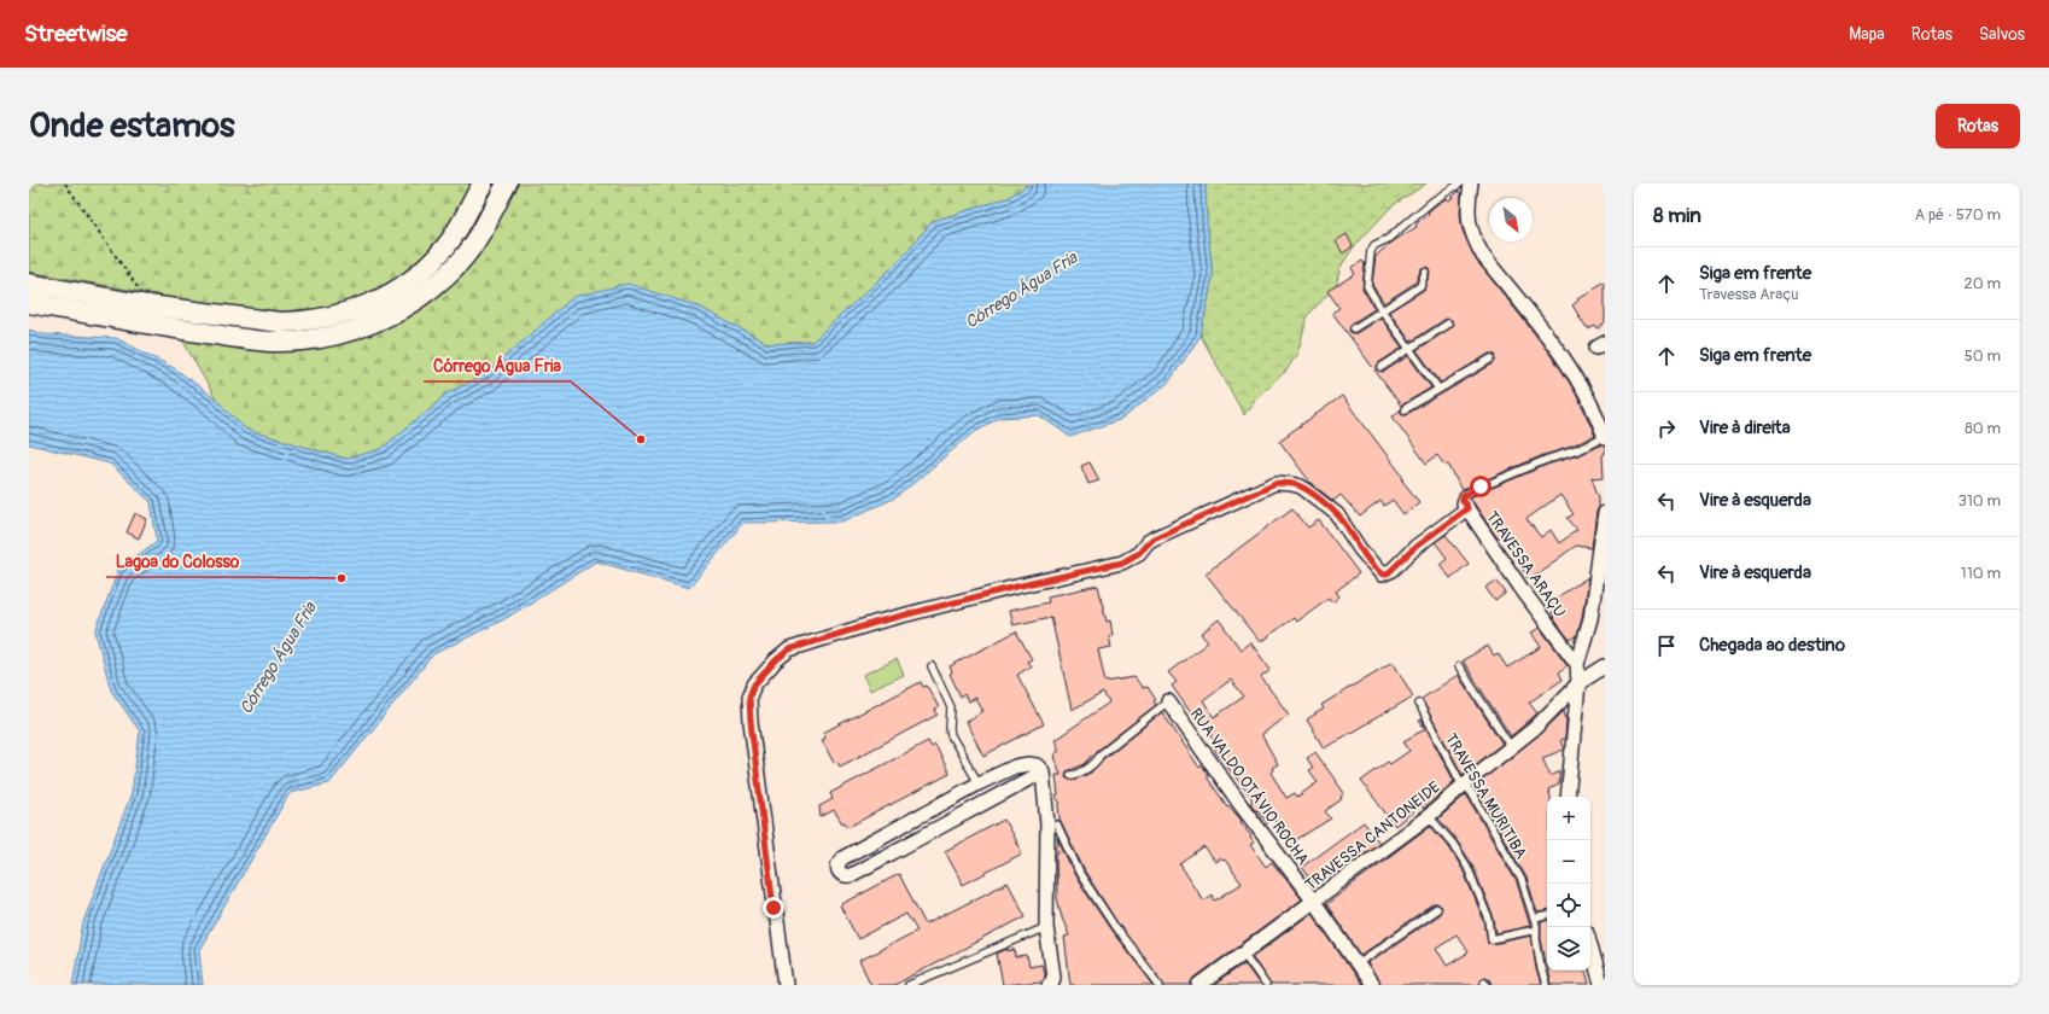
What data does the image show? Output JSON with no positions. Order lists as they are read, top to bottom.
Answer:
{
  "streets": {
    "street": ["TRAVESSA ARAÇU", "RUA VALDO OTÁVIO ROCHA", "TRAVESSA CANTONEIDE"],
    "lane": ["TRAVESSA MURITIBA"]
  },
  "crossings": [
    ["RUA VALDO OTÁVIO ROCHA", "TRAVESSA CANTONEIDE"],
    ["TRAVESSA MURITIBA", "TRAVESSA CANTONEIDE"]
  ],
  "water": ["Córrego Água Fria"],
  "places": ["Córrego Água Fria", "Lagoa do Colosso"],
  "north": "bottom right",
  "page": {
    "header": "Streetwise",
    "nav": ["Mapa", "Rotas", "Salvos"],
    "buttons": "Rotas",
    "title": "Onde estamos",
    "heading": ["8 min", "A pé · 570 m"],
    "list": [
      ["Siga em frente", "Travessa Araçu", "20 m"],
      ["Siga em frente", "50 m"],
      ["Vire à direita", "80 m"],
      ["Vire à esquerda", "310 m"],
      ["Vire à esquerda", "110 m"],
      "Chegada ao destino"
    ],
    "map_buttons": ["+", "−"]
  }
}
